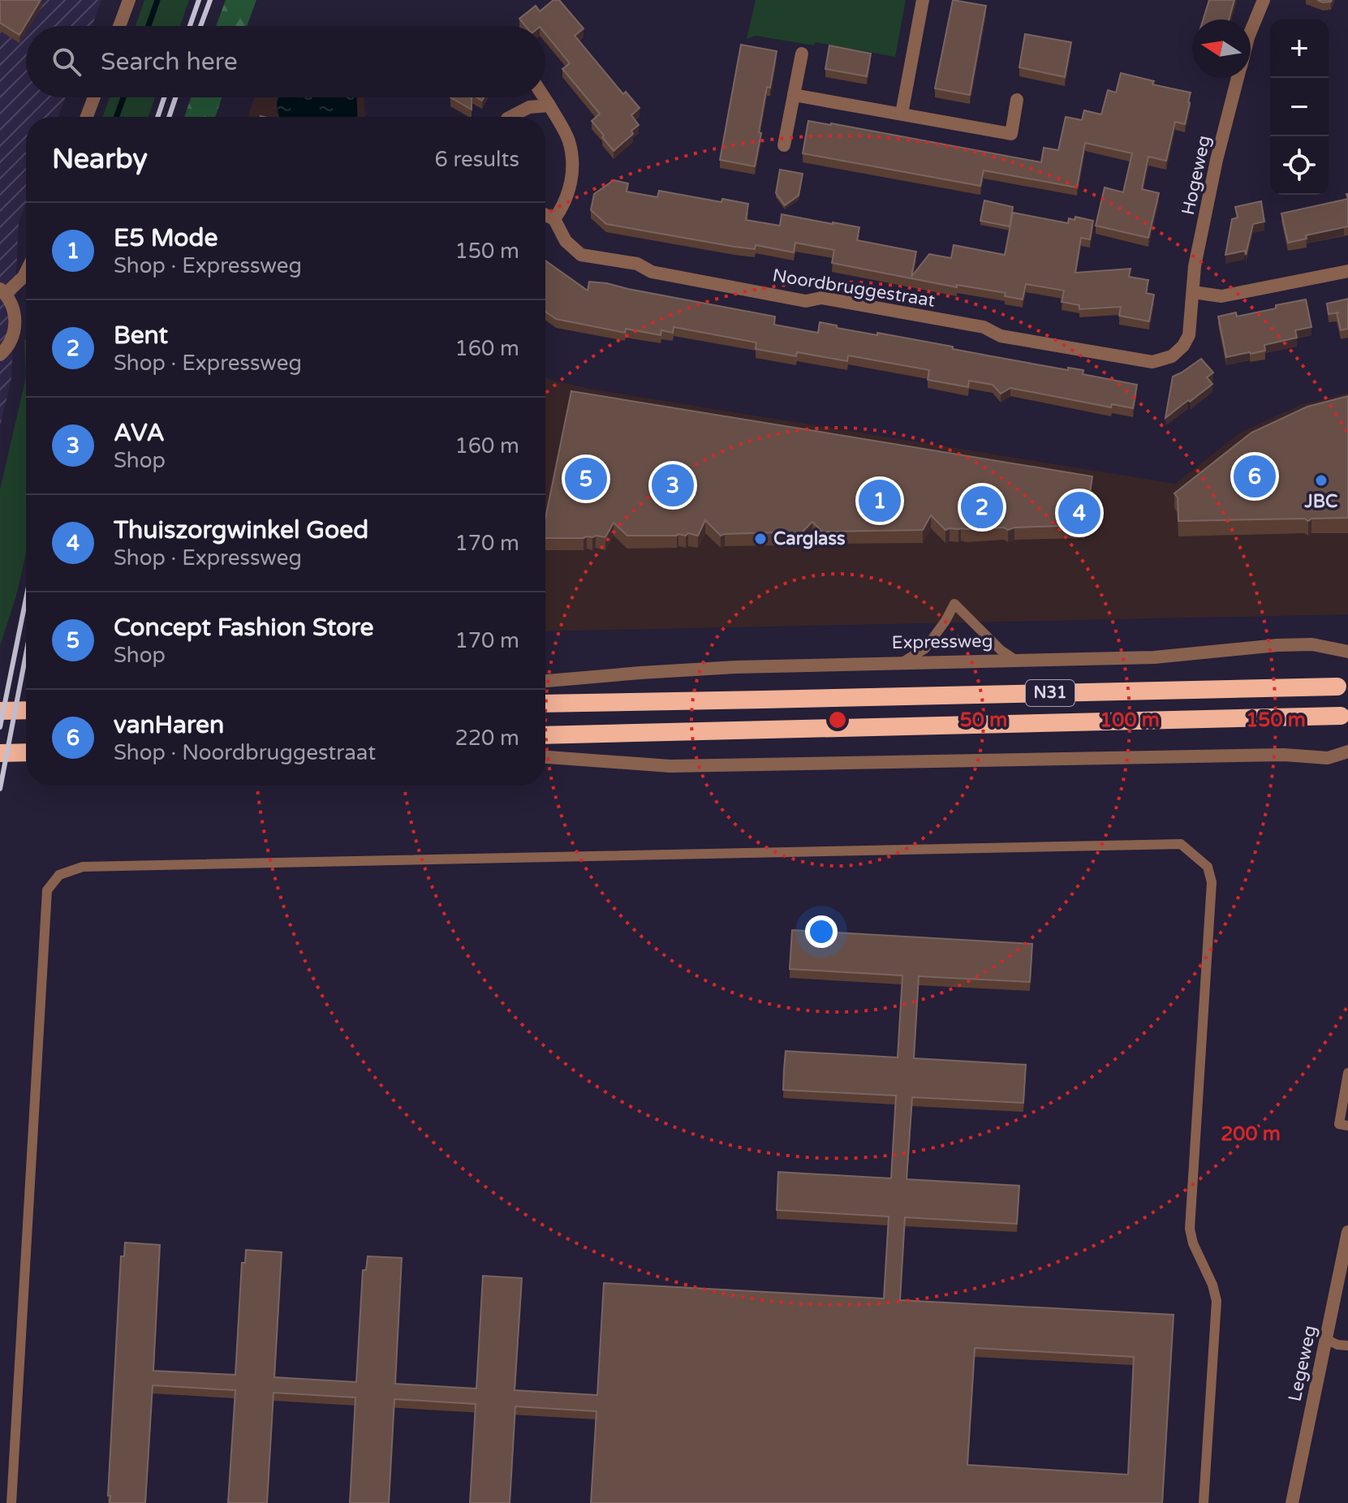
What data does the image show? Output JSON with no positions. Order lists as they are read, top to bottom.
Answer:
{
  "streets": {
    "highway": ["N31"],
    "street": [
      "Hogeweg",
      "Noordbruggestraat",
      "Expressweg",
      "Legeweg"
    ]
  },
  "crossings": [
    ["Hogeweg", "Noordbruggestraat"]
  ],
  "places": ["JBC", "Carglass"],
  "north": "left",
  "page": {
    "map_buttons": ["+", "−"],
    "search": "Search here",
    "heading": ["Nearby", "6 results"],
    "list": [
      {
        "mark": "1",
        "name": "E5 Mode",
        "note": "Shop · Expressweg",
        "value": "150 m"
      },
      {
        "mark": "2",
        "name": "Bent",
        "note": "Shop · Expressweg",
        "value": "160 m"
      },
      {
        "mark": "3",
        "name": "AVA",
        "note": "Shop",
        "value": "160 m"
      },
      {
        "mark": "4",
        "name": "Thuiszorgwinkel Goed",
        "note": "Shop · Expressweg",
        "value": "170 m"
      },
      {
        "mark": "5",
        "name": "Concept Fashion Store",
        "note": "Shop",
        "value": "170 m"
      },
      {
        "mark": "6",
        "name": "vanHaren",
        "note": "Shop · Noordbruggestraat",
        "value": "220 m"
      }
    ],
    "pins": [
      "6",
      "5",
      "3",
      "1",
      "2",
      "4"
    ]
  },
  "rings": [
    "50 m",
    "100 m",
    "150 m",
    "200 m"
  ]
}
